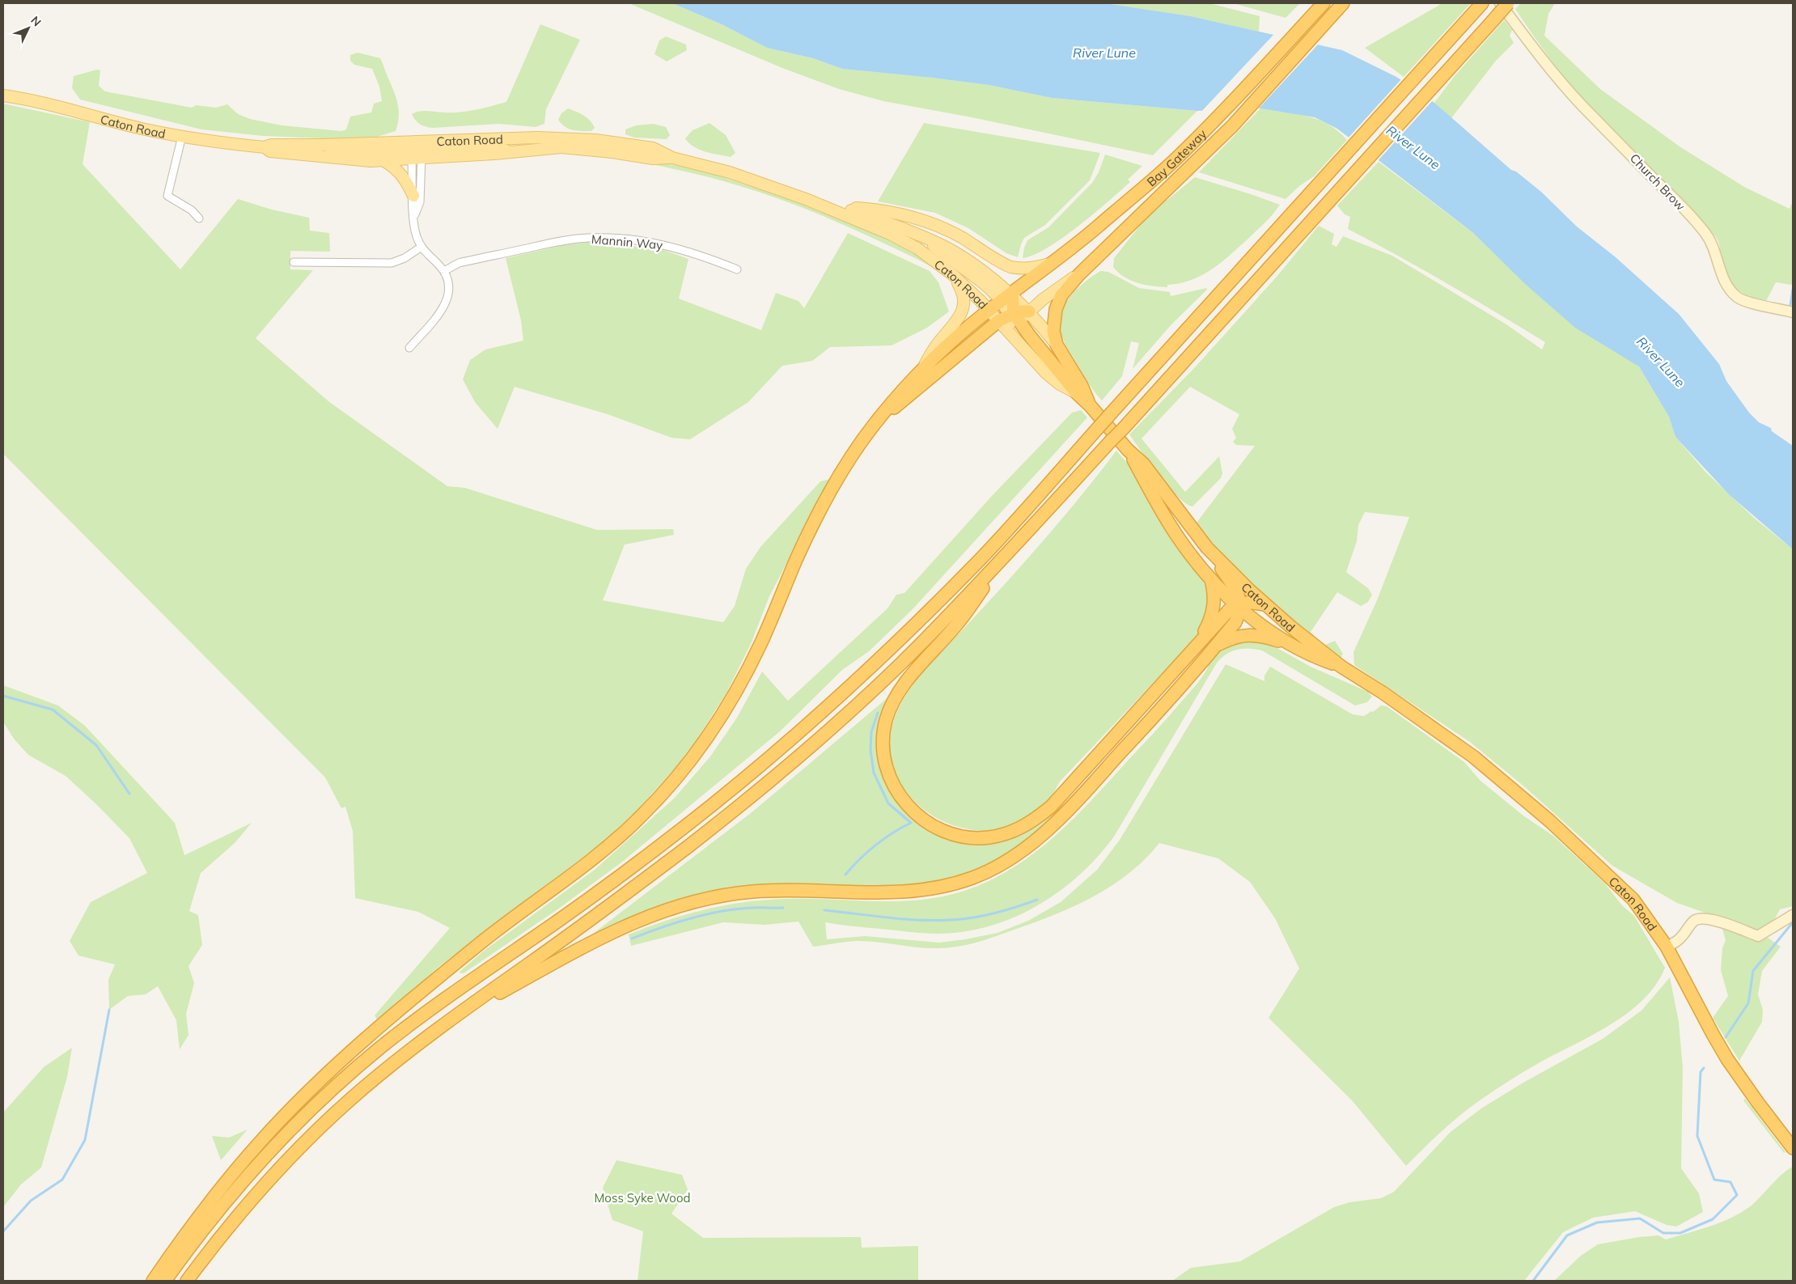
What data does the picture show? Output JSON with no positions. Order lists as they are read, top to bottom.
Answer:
{
  "streets": {
    "highway": ["Caton Road", "Bay Gateway"],
    "street": ["Church Brow", "Mannin Way"]
  },
  "crossings": [
    ["Caton Road", "Bay Gateway"]
  ],
  "water": ["River Lune"],
  "parks": ["Moss Syke Wood"],
  "north": "top right"
}
